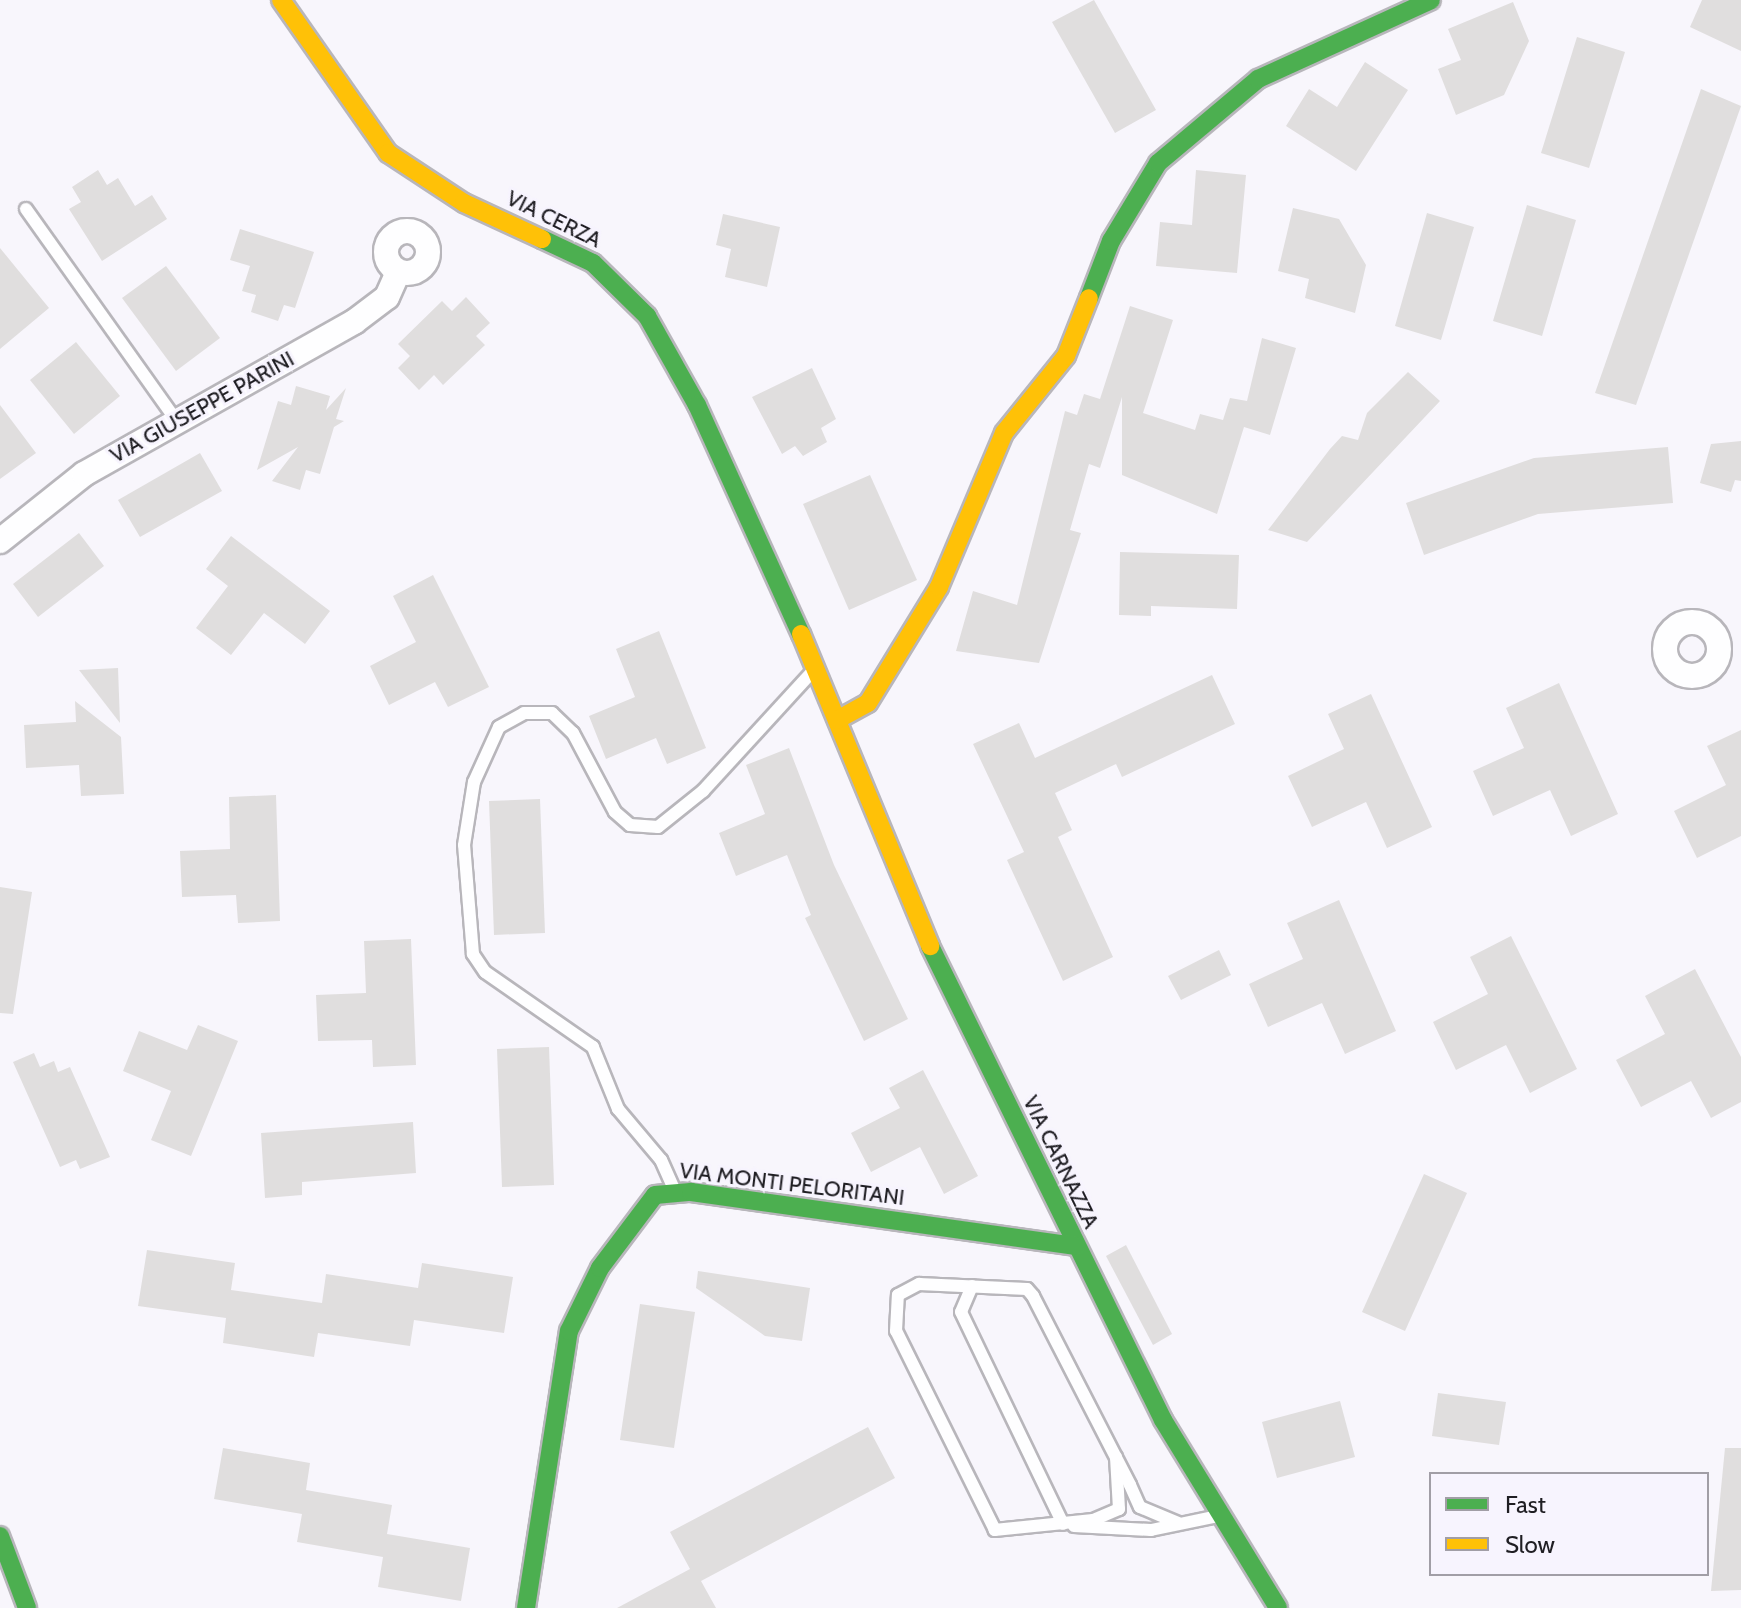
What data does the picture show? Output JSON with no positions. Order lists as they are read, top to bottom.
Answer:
{
  "streets": {
    "main road": ["VIA CERZA", "VIA CARNAZZA", "VIA MONTI PELORITANI"],
    "street": ["VIA GIUSEPPE PARINI"]
  },
  "crossings": [
    ["VIA CERZA", "VIA CARNAZZA"],
    ["VIA CARNAZZA", "VIA MONTI PELORITANI"]
  ],
  "legend": ["Fast", "Slow"]
}
